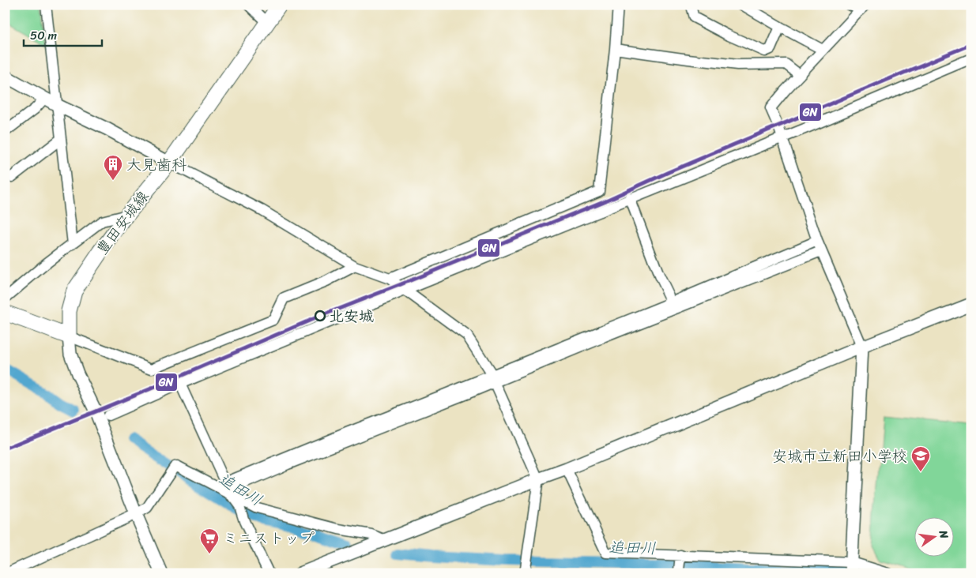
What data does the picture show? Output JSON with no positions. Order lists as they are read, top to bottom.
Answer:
{
  "streets": {
    "main road": ["豊田安城線"]
  },
  "water": ["追田川"],
  "places": {
    "building": ["大見歯科"],
    "other": ["北安城"],
    "school or university": ["安城市立新田小学校"],
    "supermarket": ["ミニストップ"]
  },
  "lines": ["transit line GN"],
  "scale_bar": "50 m",
  "north": "right"
}
